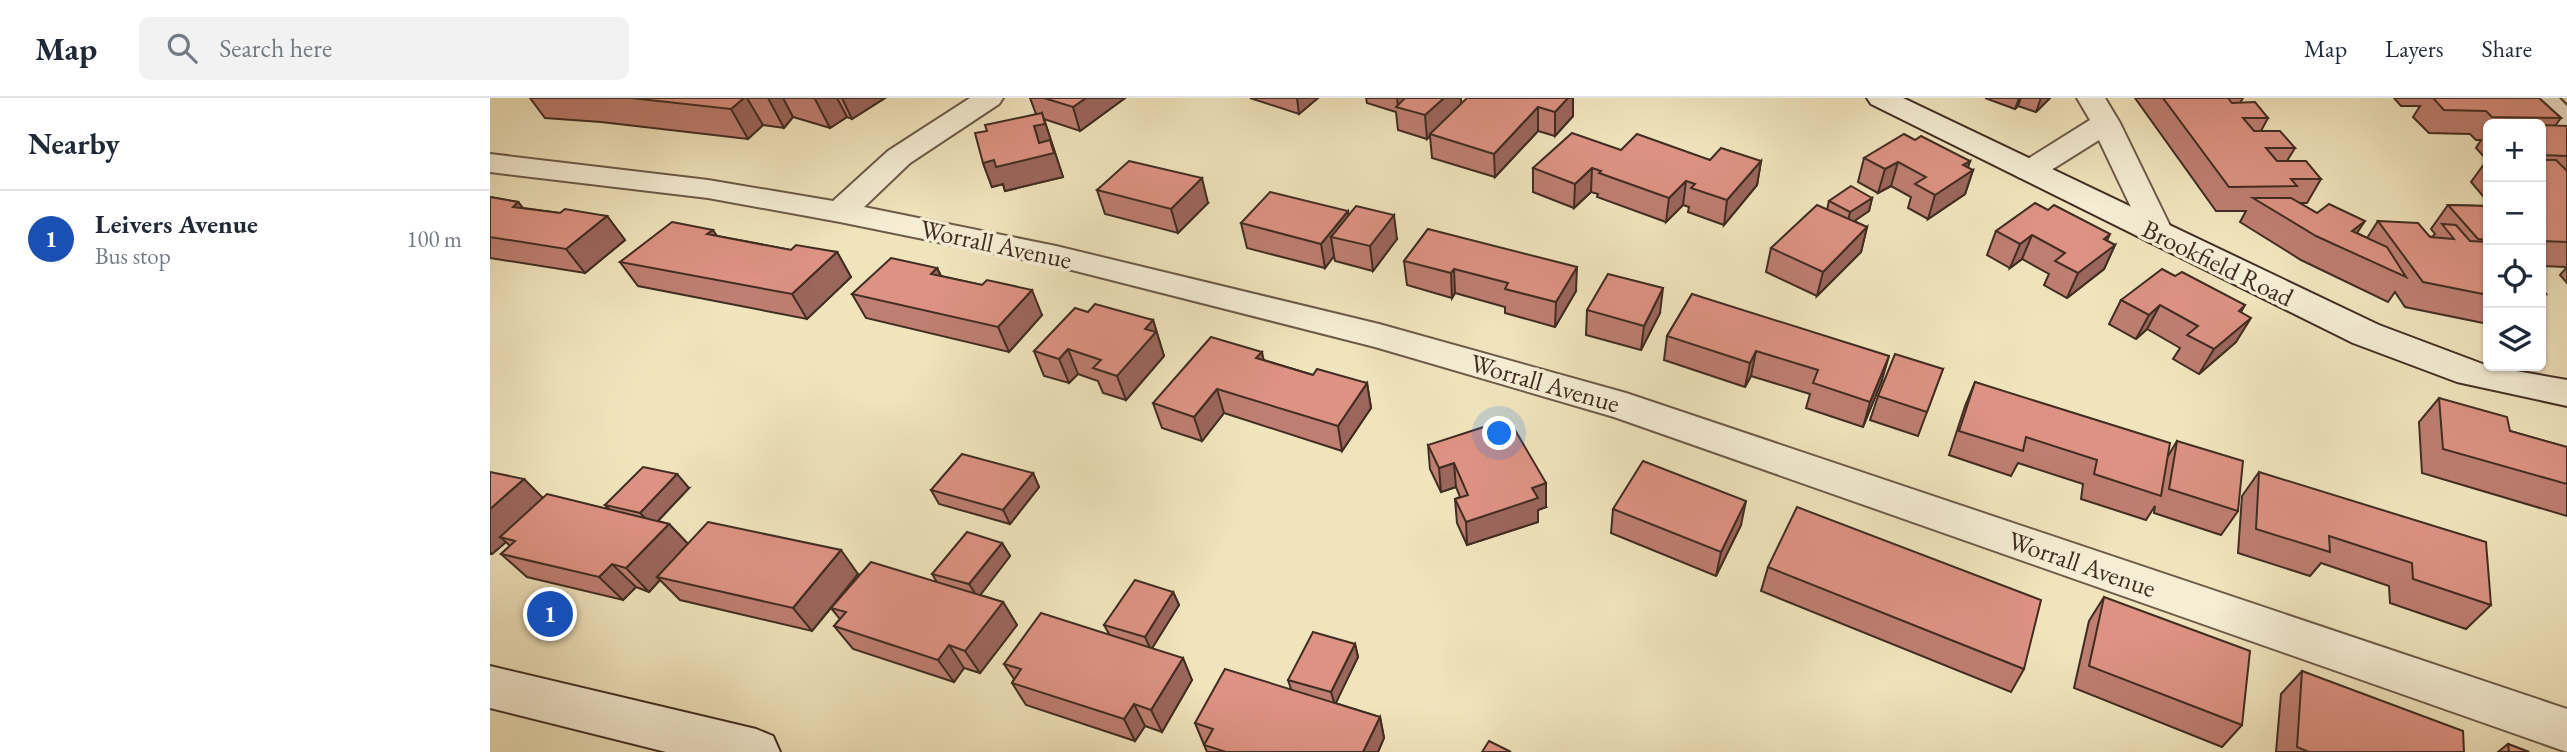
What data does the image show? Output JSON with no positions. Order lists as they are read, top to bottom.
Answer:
{
  "streets": {
    "street": ["Worrall Avenue", "Brookfield Road"]
  },
  "page": {
    "header": "Map",
    "search": "Search here",
    "nav": ["Map", "Layers", "Share"],
    "heading": "Nearby",
    "map_buttons": ["+", "−"],
    "list": [
      {
        "mark": "1",
        "name": "Leivers Avenue",
        "note": "Bus stop",
        "value": "100 m"
      }
    ],
    "pins": "1"
  }
}
